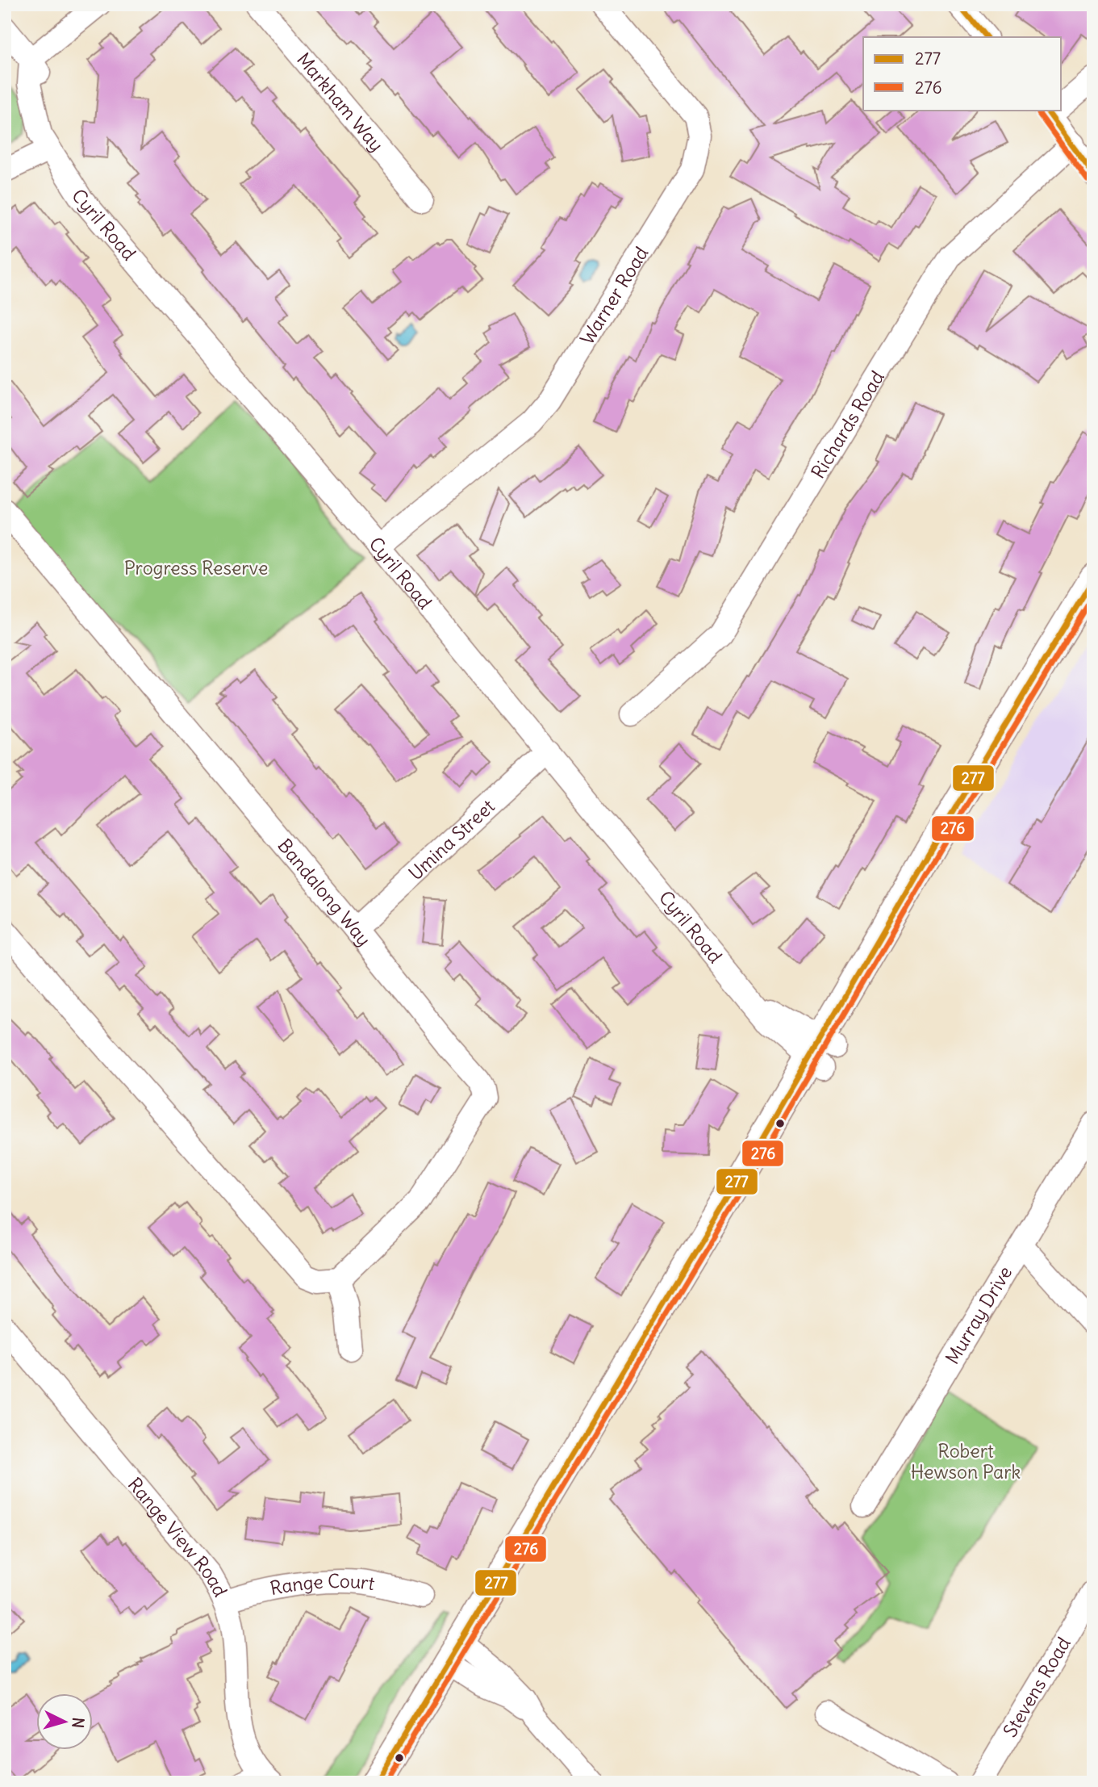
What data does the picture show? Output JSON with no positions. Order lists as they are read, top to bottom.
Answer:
{
  "streets": {
    "street": [
      "Markham Way",
      "Cyril Road",
      "Warner Road",
      "Richards Road",
      "Umina Street",
      "Bandalong Way",
      "Murray Drive",
      "Range View Road",
      "Range Court",
      "Stevens Road"
    ]
  },
  "crossings": [
    ["Cyril Road", "Warner Road"],
    ["Cyril Road", "Umina Street"],
    ["Umina Street", "Bandalong Way"],
    ["Range View Road", "Range Court"]
  ],
  "parks": ["Progress Reserve", "Robert Hewson Park"],
  "lines": ["transit line 277", "transit line 276"],
  "legend": ["277", "276"],
  "north": "right"
}
